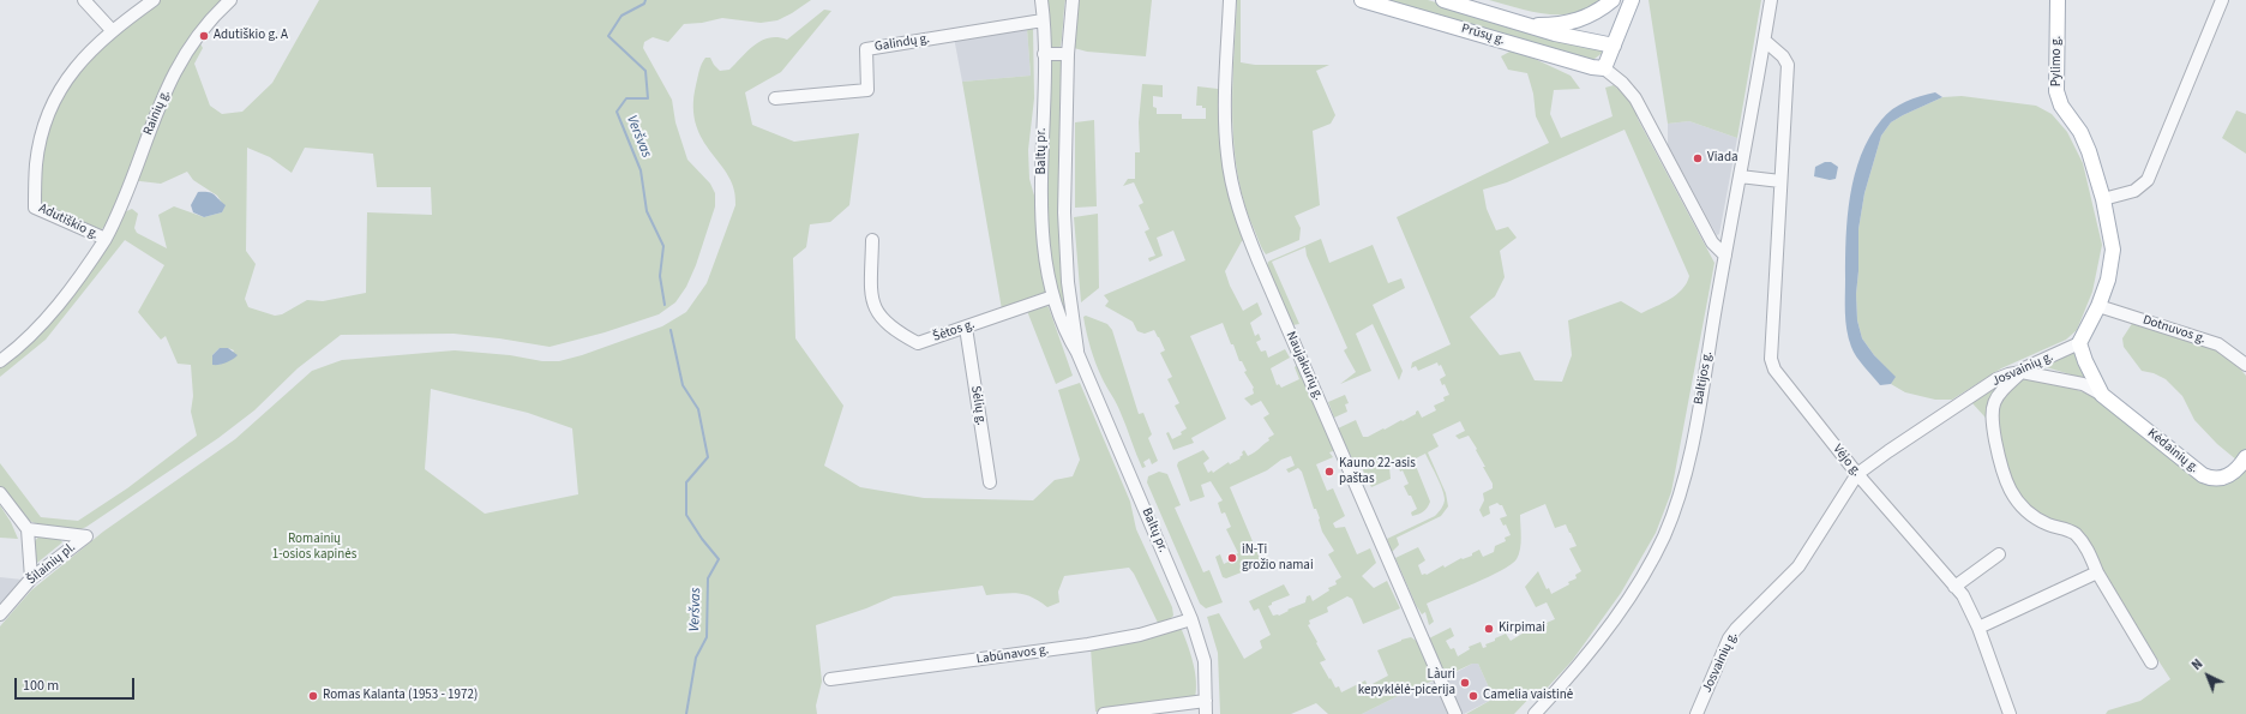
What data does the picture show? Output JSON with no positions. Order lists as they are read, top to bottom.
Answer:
{
  "streets": {
    "main road": ["Prūsų g.", "Pylimo g.", "Kėdainių g."],
    "street": [
      "Galindų g.",
      "Rainių g.",
      "Baltų pr.",
      "Adutiškio g.",
      "Dotnuvos g.",
      "Šėtos g.",
      "Naujakurių g.",
      "Josvainių g.",
      "Baltijos g.",
      "Sėlių g.",
      "Vėjo g.",
      "Šilainių pl.",
      "Labūnavos g."
    ]
  },
  "crossings": [
    ["Prūsų g.", "Baltijos g."],
    ["Galindų g.", "Baltų pr."],
    ["Rainių g.", "Adutiškio g."],
    ["Baltų pr.", "Šėtos g."],
    ["Baltų pr.", "Labūnavos g."],
    ["Šėtos g.", "Sėlių g."],
    ["Josvainių g.", "Vėjo g."],
    ["Baltijos g.", "Vėjo g."]
  ],
  "water": ["Veršvas"],
  "parks": ["Romainių 1-osios kapinės"],
  "places": [
    "Adutiškio g. A",
    "Viada",
    "Kauno 22-asis paštas",
    "iN-Ti grožio namai",
    "Kirpimai",
    "Làuri kepyklėlė-picerija",
    "Romas Kalanta (1953 - 1972)",
    "Camelia vaistinė"
  ],
  "scale_bar": "100 m",
  "north": "top left"
}
